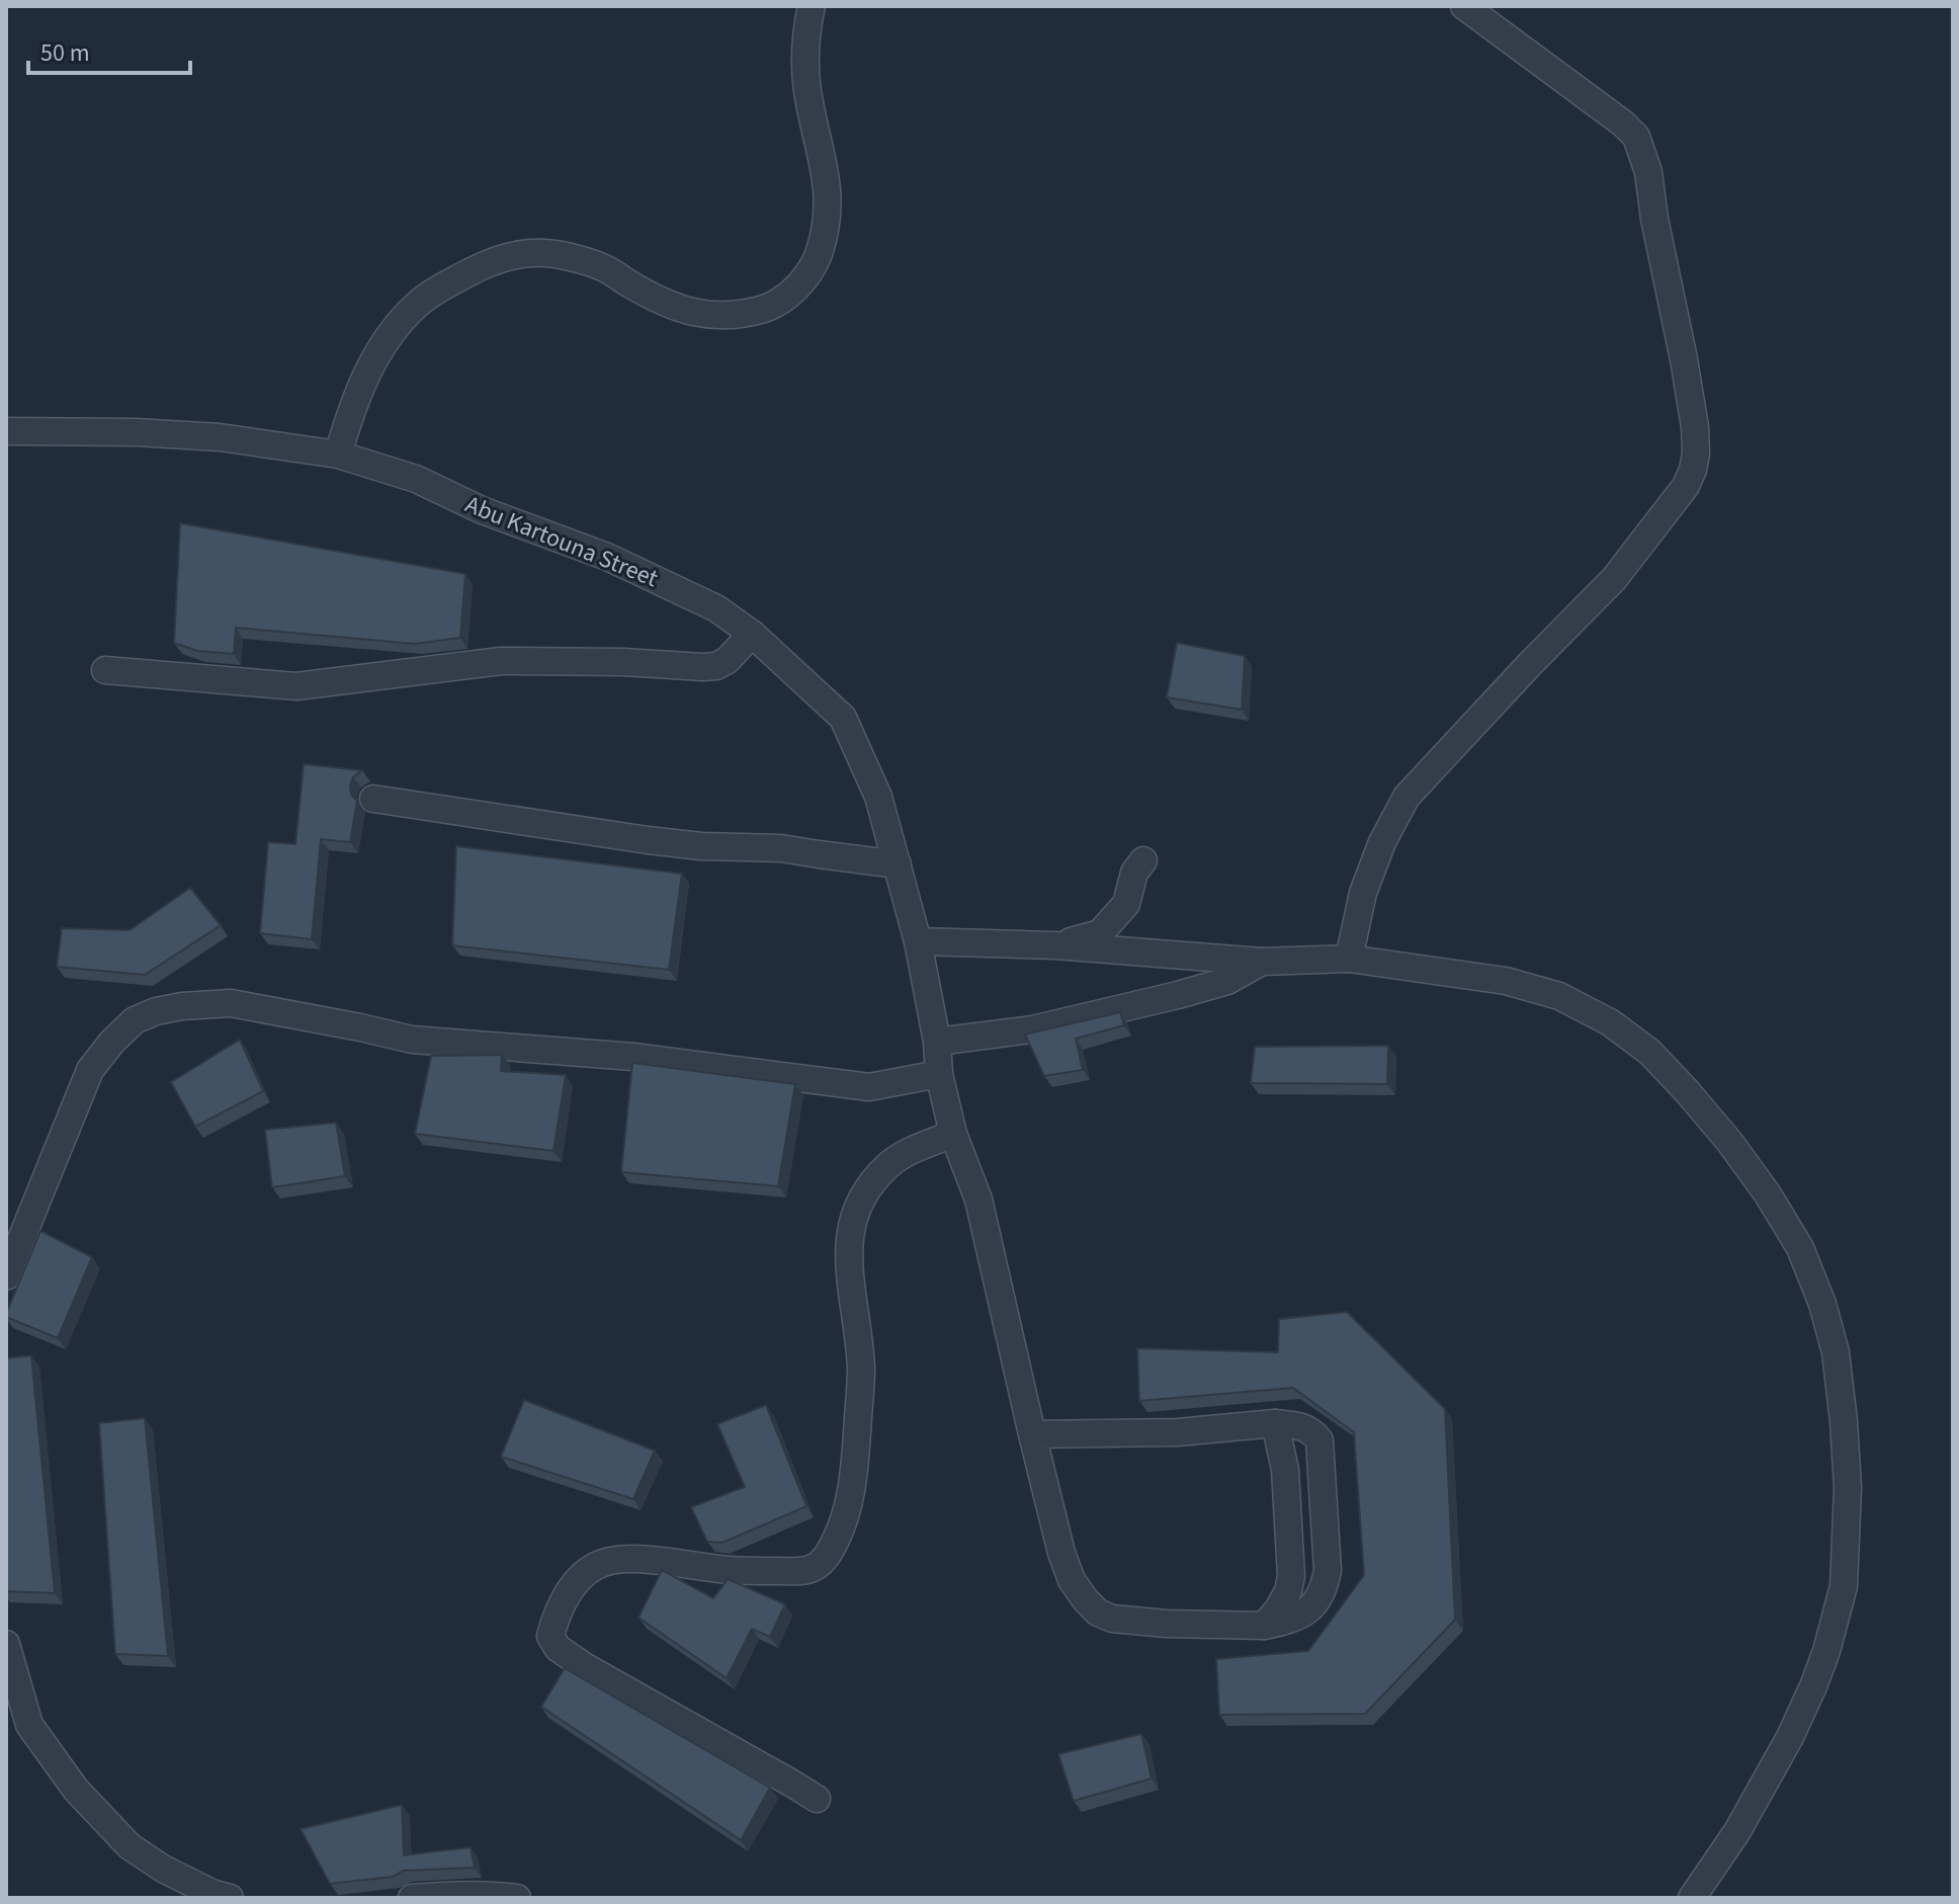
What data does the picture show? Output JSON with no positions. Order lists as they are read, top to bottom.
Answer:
{
  "streets": {
    "street": ["Abu Kartouna Street"]
  },
  "scale_bar": "50 m"
}
